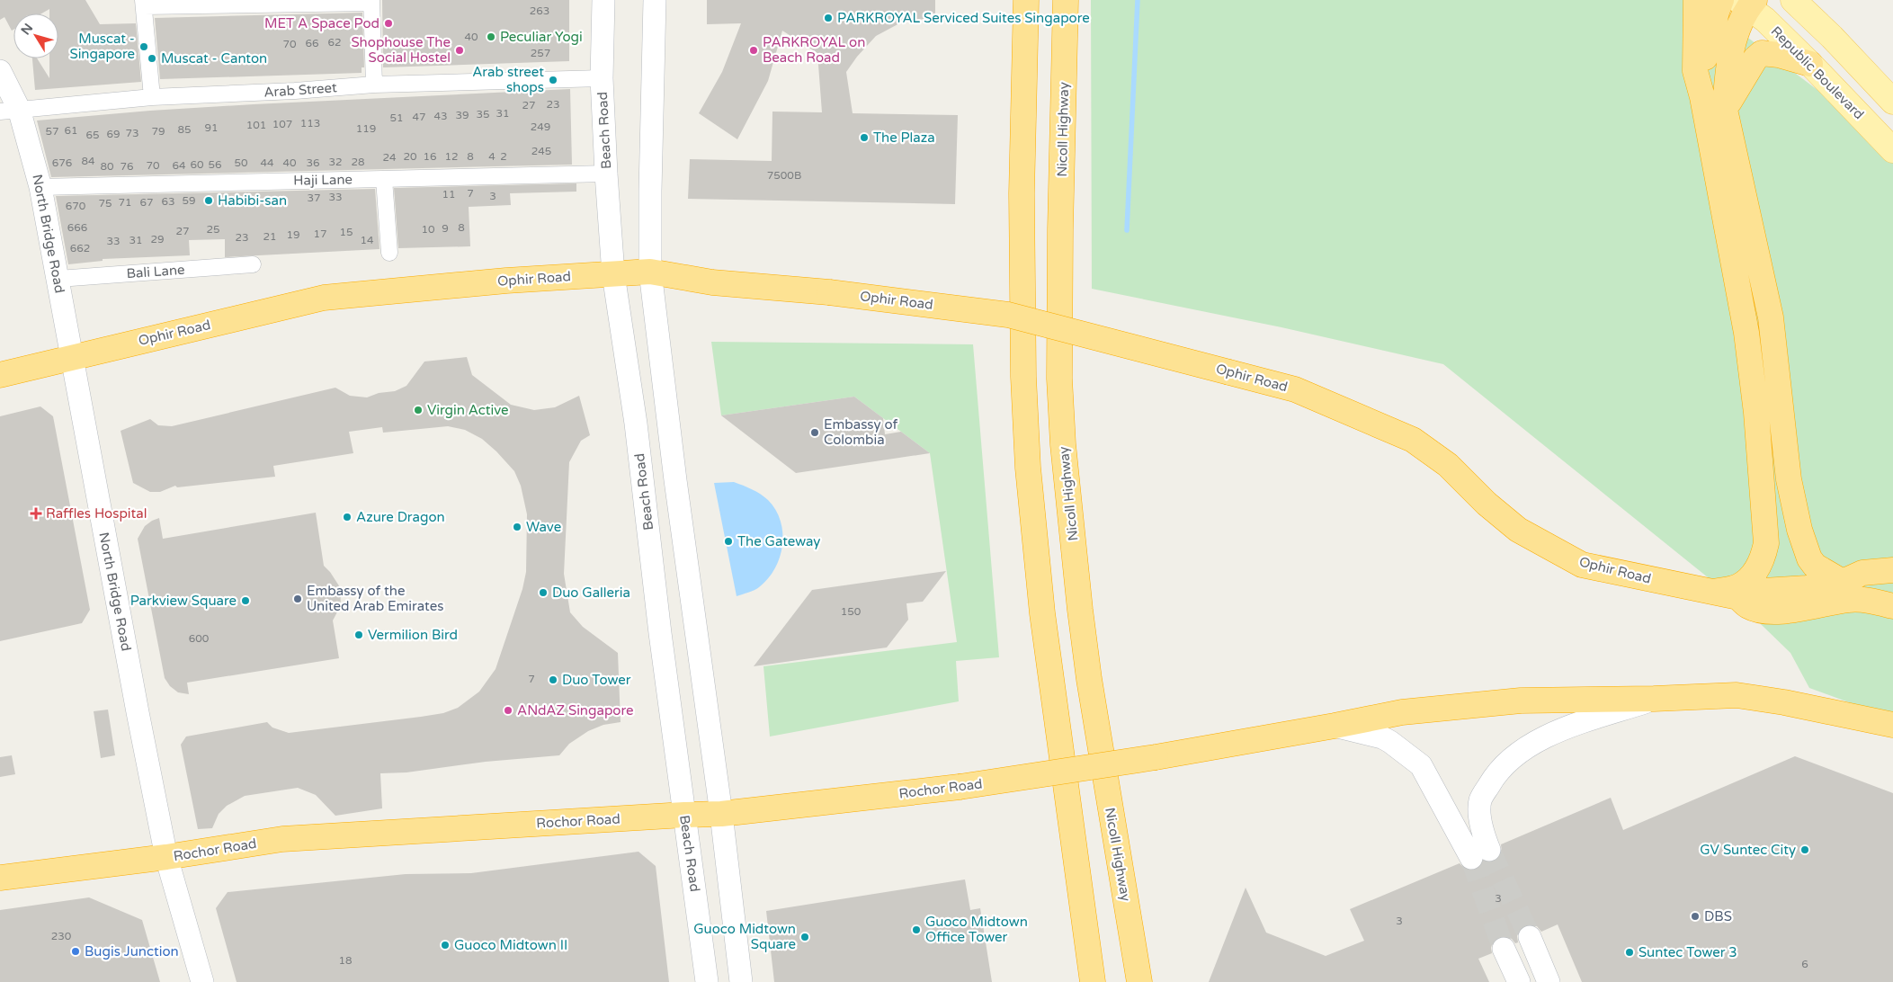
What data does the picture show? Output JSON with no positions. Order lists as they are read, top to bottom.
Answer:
{
  "streets": {
    "highway": ["Nicoll Highway", "Ophir Road", "Rochor Road"],
    "main road": ["Republic Boulevard", "Beach Road", "North Bridge Road"],
    "street": ["Arab Street", "Haji Lane", "Bali Lane"]
  },
  "crossings": [
    ["Arab Street", "Beach Road"],
    ["Arab Street", "North Bridge Road"],
    ["Beach Road", "Haji Lane"],
    ["Beach Road", "Ophir Road"],
    ["Beach Road", "Rochor Road"],
    ["Haji Lane", "North Bridge Road"],
    ["North Bridge Road", "Bali Lane"],
    ["North Bridge Road", "Ophir Road"],
    ["North Bridge Road", "Rochor Road"]
  ],
  "places": {
    "other": [
      "PARKROYAL Serviced Suites Singapore",
      "MET A Space Pod",
      "Peculiar Yogi",
      "Muscat - Singapore",
      "Shophouse The Social Hostel",
      "PARKROYAL on Beach Road",
      "Muscat - Canton",
      "Arab street shops",
      "The Plaza",
      "Habibi-san",
      "Virgin Active",
      "Embassy of Colombia",
      "Azure Dragon",
      "Wave",
      "The Gateway",
      "Duo Galleria",
      "Embassy of the United Arab Emirates",
      "Parkview Square",
      "Vermilion Bird",
      "Duo Tower",
      "ANdAZ Singapore",
      "GV Suntec City",
      "DBS",
      "Guoco Midtown Office Tower",
      "Guoco Midtown Square",
      "Guoco Midtown II",
      "Bugis Junction",
      "Suntec Tower 3"
    ],
    "health": ["Raffles Hospital"]
  },
  "house_numbers": [
    "263",
    "40",
    "62",
    "66",
    "70",
    "257",
    "23",
    "27",
    "31",
    "35",
    "39",
    "43",
    "47",
    "51",
    "113",
    "107",
    "101",
    "249",
    "91",
    "119",
    "85",
    "61",
    "57",
    "79",
    "73",
    "69",
    "65",
    "245",
    "20",
    "16",
    "12",
    "8",
    "4",
    "2",
    "24",
    "84",
    "32",
    "28",
    "676",
    "50",
    "44",
    "40",
    "36",
    "60",
    "56",
    "70",
    "64",
    "80",
    "76",
    "7500B",
    "7",
    "11",
    "3",
    "33",
    "37",
    "59",
    "63",
    "71",
    "67",
    "75",
    "670",
    "666",
    "8",
    "9",
    "25",
    "10",
    "27",
    "15",
    "17",
    "19",
    "21",
    "23",
    "29",
    "31",
    "14",
    "33",
    "662",
    "150",
    "600",
    "7",
    "3",
    "3",
    "230",
    "18",
    "6"
  ],
  "north": "top left"
}
